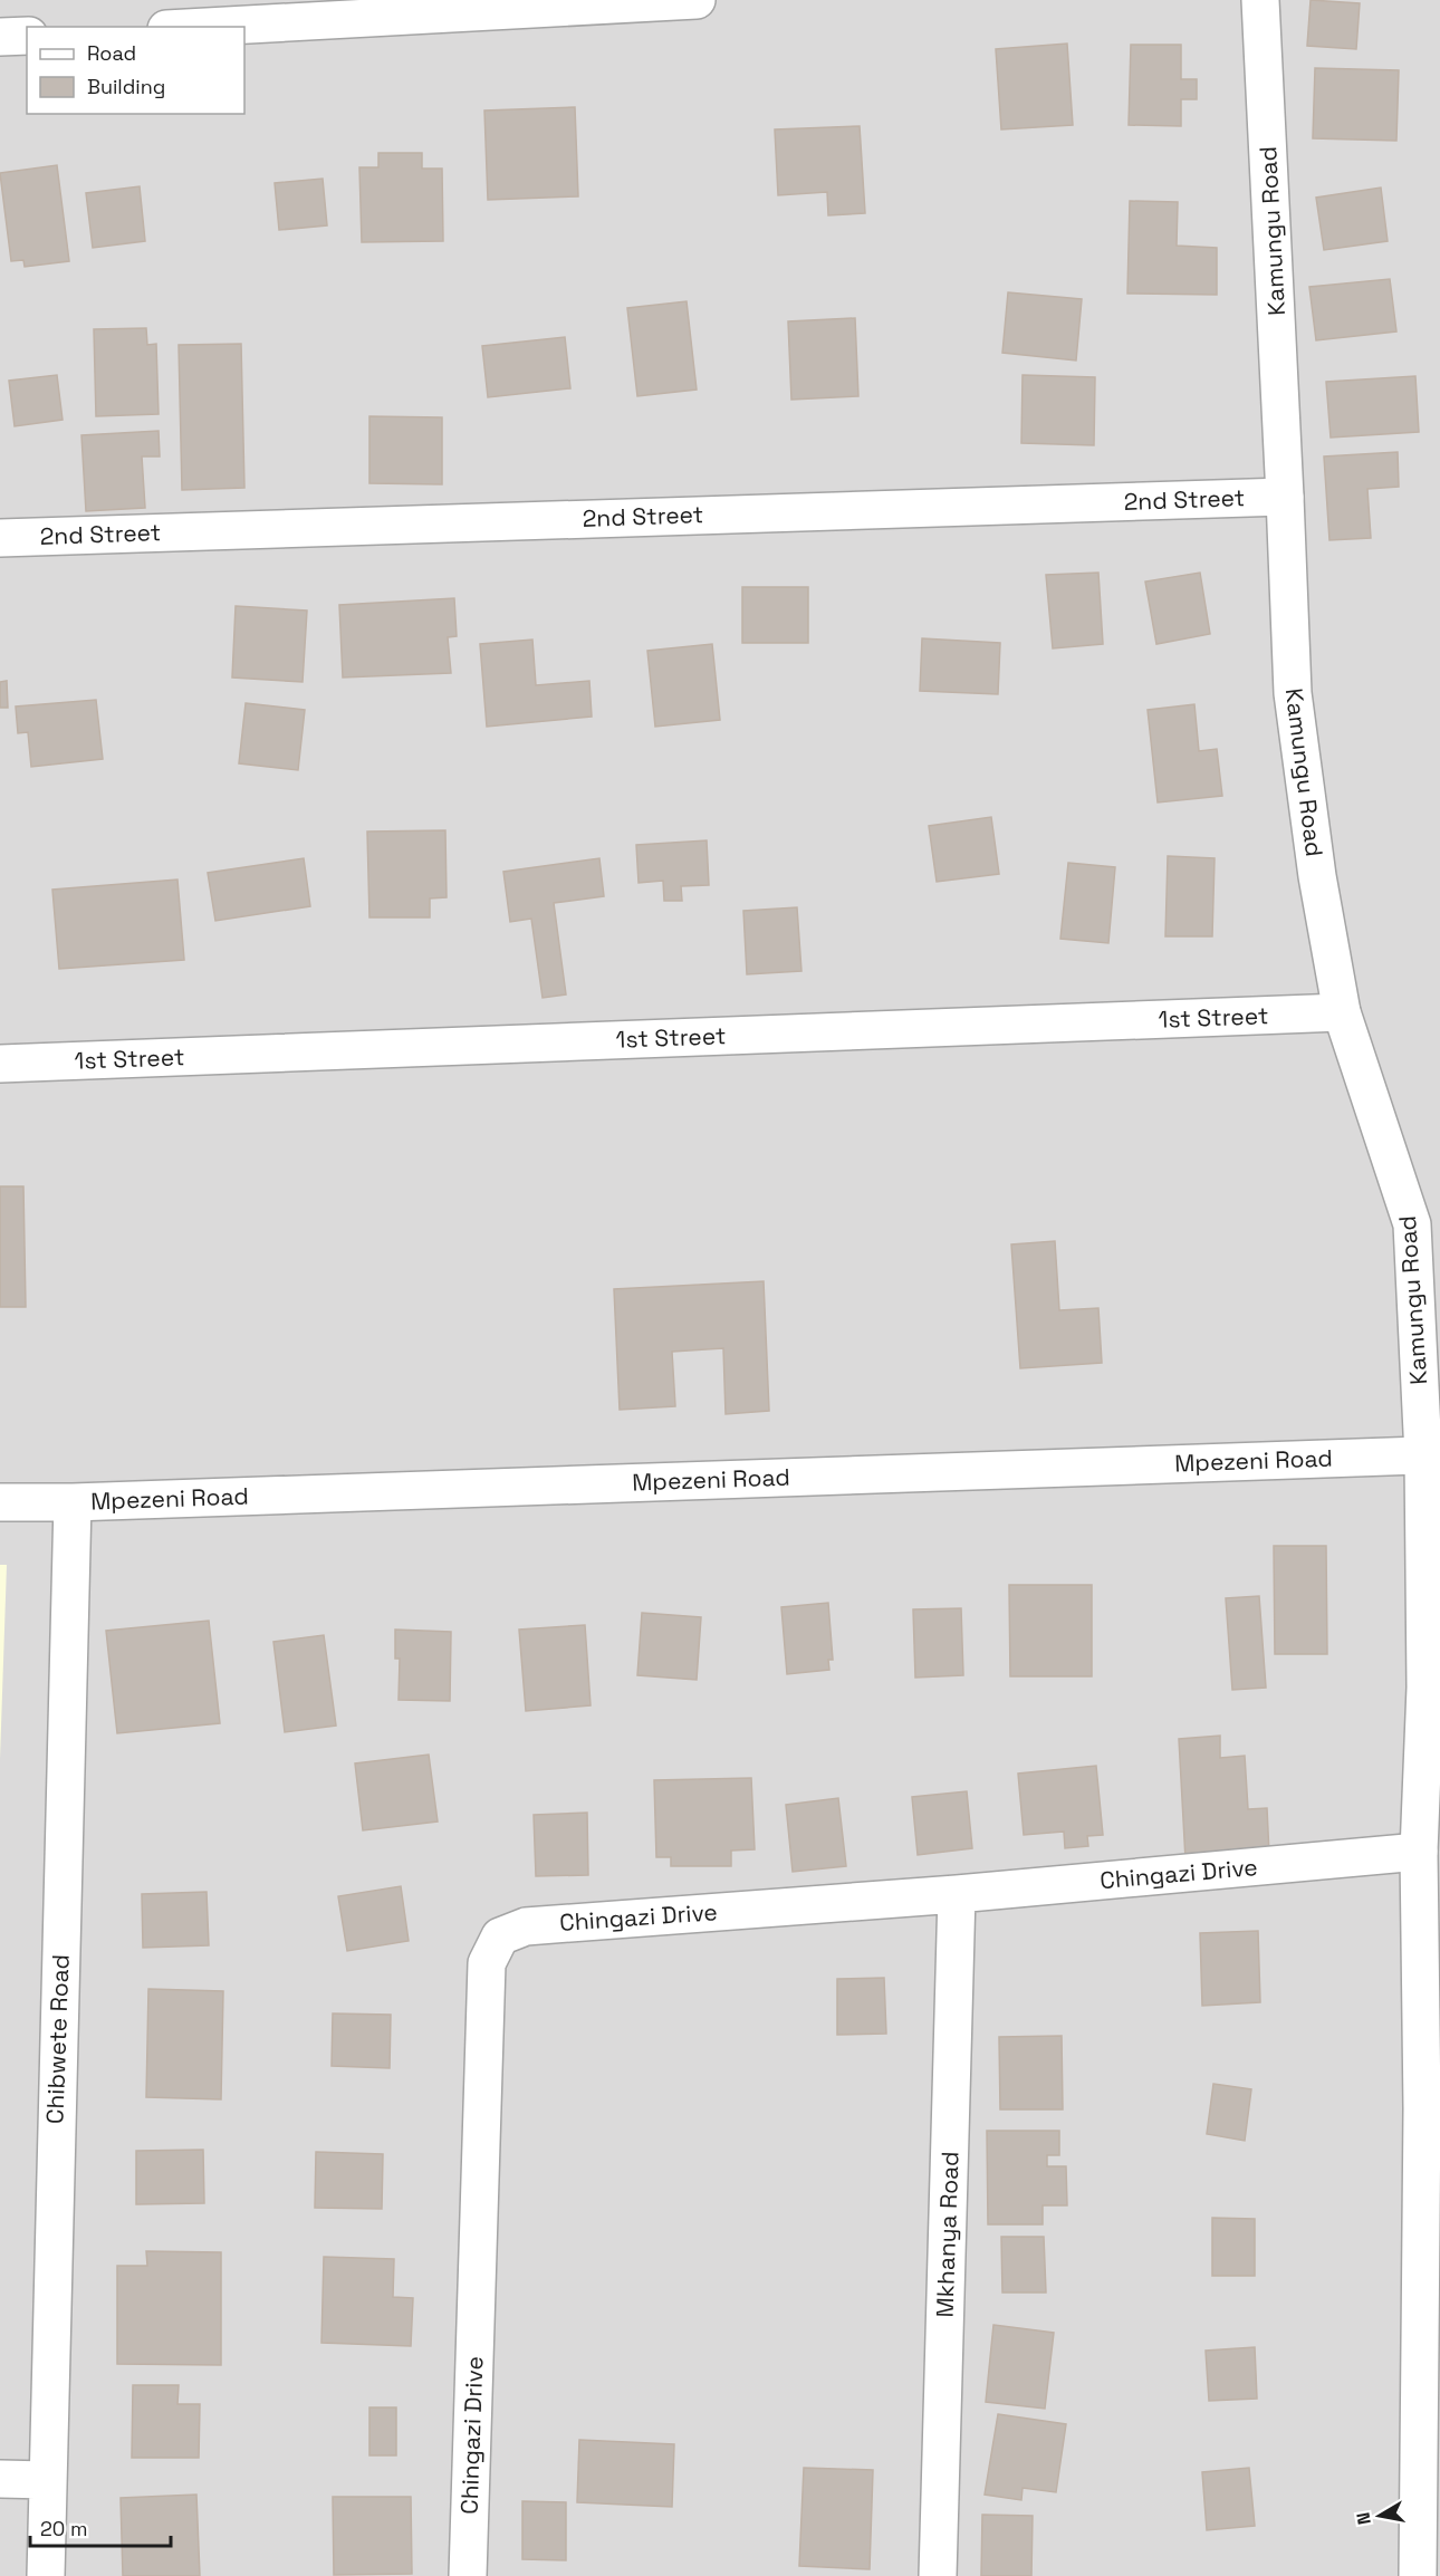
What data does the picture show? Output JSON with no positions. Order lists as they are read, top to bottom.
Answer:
{
  "streets": {
    "street": [
      "Kamungu Road",
      "2nd Street",
      "1st Street",
      "Mpezeni Road",
      "Chingazi Drive",
      "Chibwete Road",
      "Mkhanya Road"
    ]
  },
  "crossings": [
    ["Kamungu Road", "2nd Street"],
    ["Kamungu Road", "1st Street"],
    ["Kamungu Road", "Mpezeni Road"],
    ["Kamungu Road", "Chingazi Drive"],
    ["Mpezeni Road", "Chibwete Road"],
    ["Chingazi Drive", "Mkhanya Road"]
  ],
  "legend": ["Road", "Building"],
  "scale_bar": "20 m",
  "north": "left"
}
